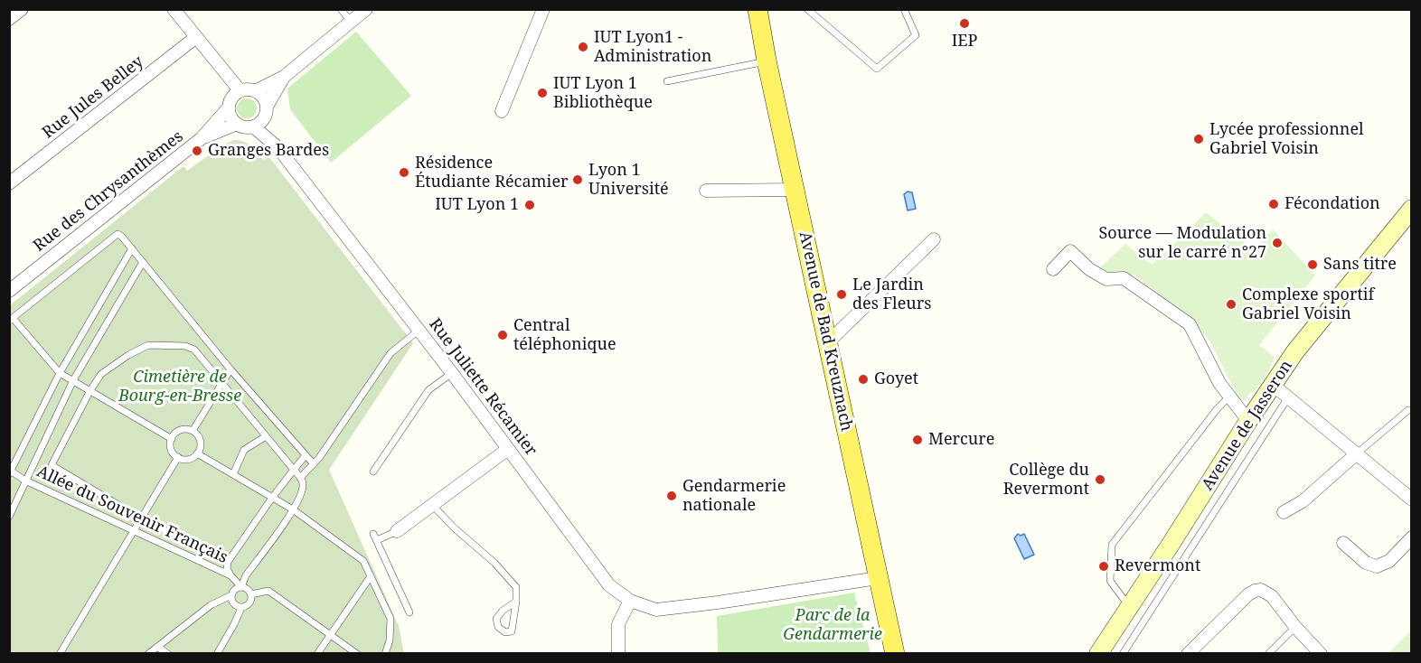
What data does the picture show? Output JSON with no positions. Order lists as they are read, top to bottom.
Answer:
{
  "streets": {
    "main road": ["Avenue de Bad Kreuznach", "Avenue de Jasseron"],
    "street": ["Rue Jules Belley", "Rue des Chrysanthèmes", "Rue Juliette Récamier"],
    "lane": ["Allée du Souvenir Français"]
  },
  "crossings": [
    ["Rue des Chrysanthèmes", "Rue Juliette Récamier"],
    ["Avenue de Bad Kreuznach", "Rue Juliette Récamier"]
  ],
  "parks": ["Cimetière de Bourg-en-Bresse", "Parc de la Gendarmerie"],
  "places": [
    "IEP",
    "IUT Lyon1 - Administration",
    "IUT Lyon 1 Bibliothèque",
    "Lycée professionnel Gabriel Voisin",
    "Granges Bardes",
    "Résidence Étudiante Récamier",
    "Lyon 1 Université",
    "Fécondation",
    "IUT Lyon 1",
    "Source — Modulation sur le carré n°27",
    "Sans titre",
    "Le Jardin des Fleurs",
    "Complexe sportif Gabriel Voisin",
    "Central téléphonique",
    "Goyet",
    "Mercure",
    "Collège du Revermont",
    "Gendarmerie nationale",
    "Revermont"
  ]
}
